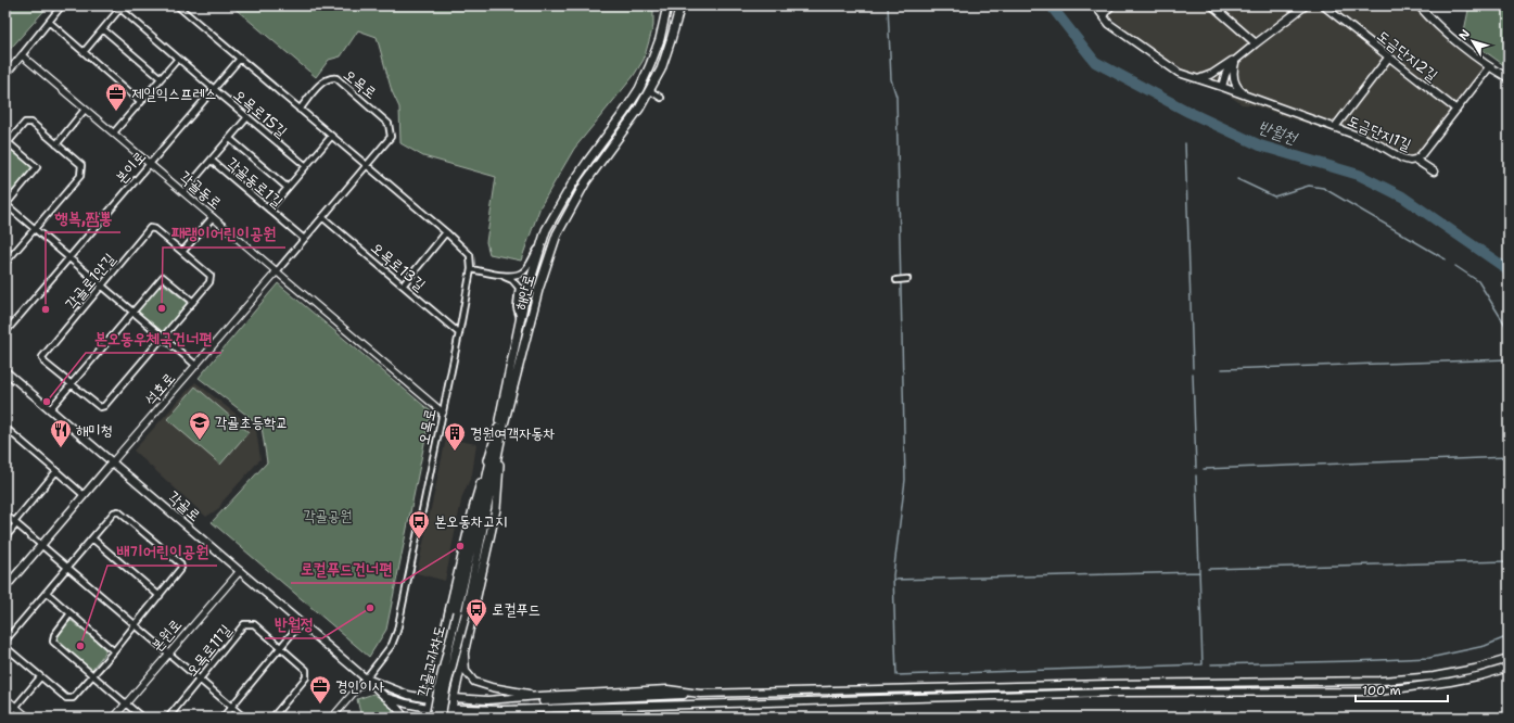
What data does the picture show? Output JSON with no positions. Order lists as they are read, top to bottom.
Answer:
{
  "streets": {
    "main road": [
      "도금단지2길",
      "도금단지1길",
      "해안로",
      "석호로",
      "각골로",
      "각골고가차도"
    ],
    "street": [
      "오목로",
      "오목로15길",
      "본이로",
      "각골동로1길",
      "각골동로",
      "오목로13길",
      "각골로1안길",
      "본원로",
      "오목로11길"
    ]
  },
  "crossings": [
    ["도금단지2길", "도금단지1길"],
    ["오목로", "본이로"],
    ["오목로", "각골동로"],
    ["오목로", "오목로13길"],
    ["오목로", "석호로"],
    ["오목로", "각골로"],
    ["오목로15길", "본이로"],
    ["오목로15길", "각골동로1길"],
    ["본이로", "각골동로"],
    ["각골동로1길", "각골동로"],
    ["각골동로1길", "석호로"],
    ["각골동로", "석호로"],
    ["오목로13길", "석호로"],
    ["해안로", "각골고가차도"],
    ["석호로", "각골로"],
    ["각골로", "본원로"]
  ],
  "water": ["반월천"],
  "parks": ["각골공원"],
  "places": {
    "office": ["제일익스프레스", "경인이사"],
    "other": [
      "패랭이어린이공원",
      "행복,짬뽕",
      "본오동우체국건너편",
      "로컬푸드건너편",
      "반월정",
      "배기어린이공원"
    ],
    "school or university": ["각골초등학교"],
    "restaurant": ["해미청"],
    "building": ["경원여객자동차"],
    "bus stop": ["본오동차고지", "로컬푸드"]
  },
  "scale_bar": "100 m",
  "north": "top left"
}
